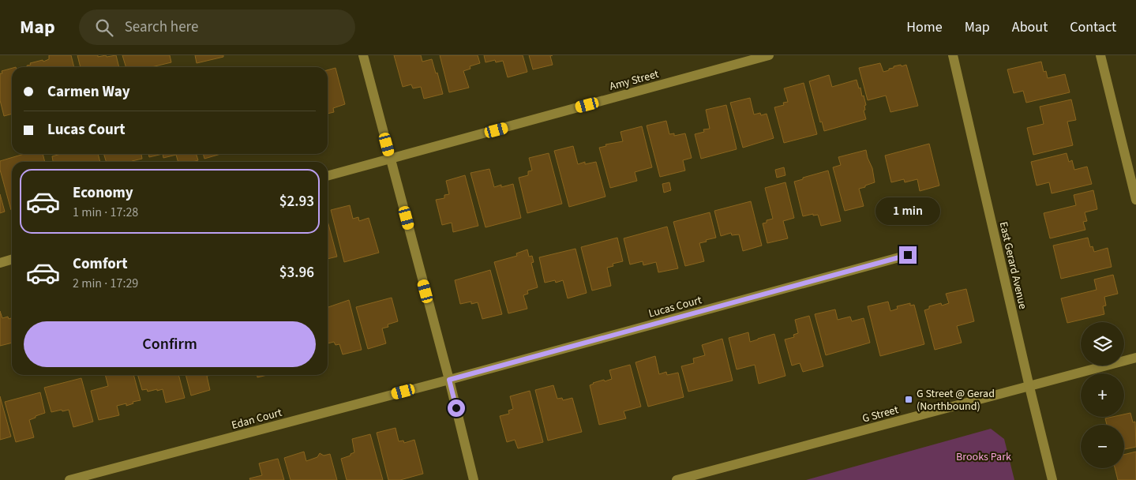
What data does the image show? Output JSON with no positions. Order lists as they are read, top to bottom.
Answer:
{
  "streets": {
    "street": [
      "Amy Street",
      "East Gerard Avenue",
      "Lucas Court",
      "G Street",
      "Edan Court"
    ]
  },
  "crossings": [
    ["East Gerard Avenue", "G Street"],
    ["Lucas Court", "Edan Court"]
  ],
  "parks": ["Brooks Park"],
  "places": {
    "transit": ["G Street @ Gerad (Northbound)"]
  },
  "page": {
    "header": "Map",
    "search": "Search here",
    "nav": [
      "Home",
      "Map",
      "About",
      "Contact"
    ],
    "banner": ["Carmen Way", "Lucas Court"],
    "list": [
      {
        "name": "Economy",
        "note": "1 min · 17:28",
        "value": "$2.93"
      },
      {
        "name": "Comfort",
        "note": "2 min · 17:29",
        "value": "$3.96"
      }
    ],
    "bubble": "1 min",
    "buttons": "Confirm",
    "map_buttons": ["+", "−"]
  }
}
